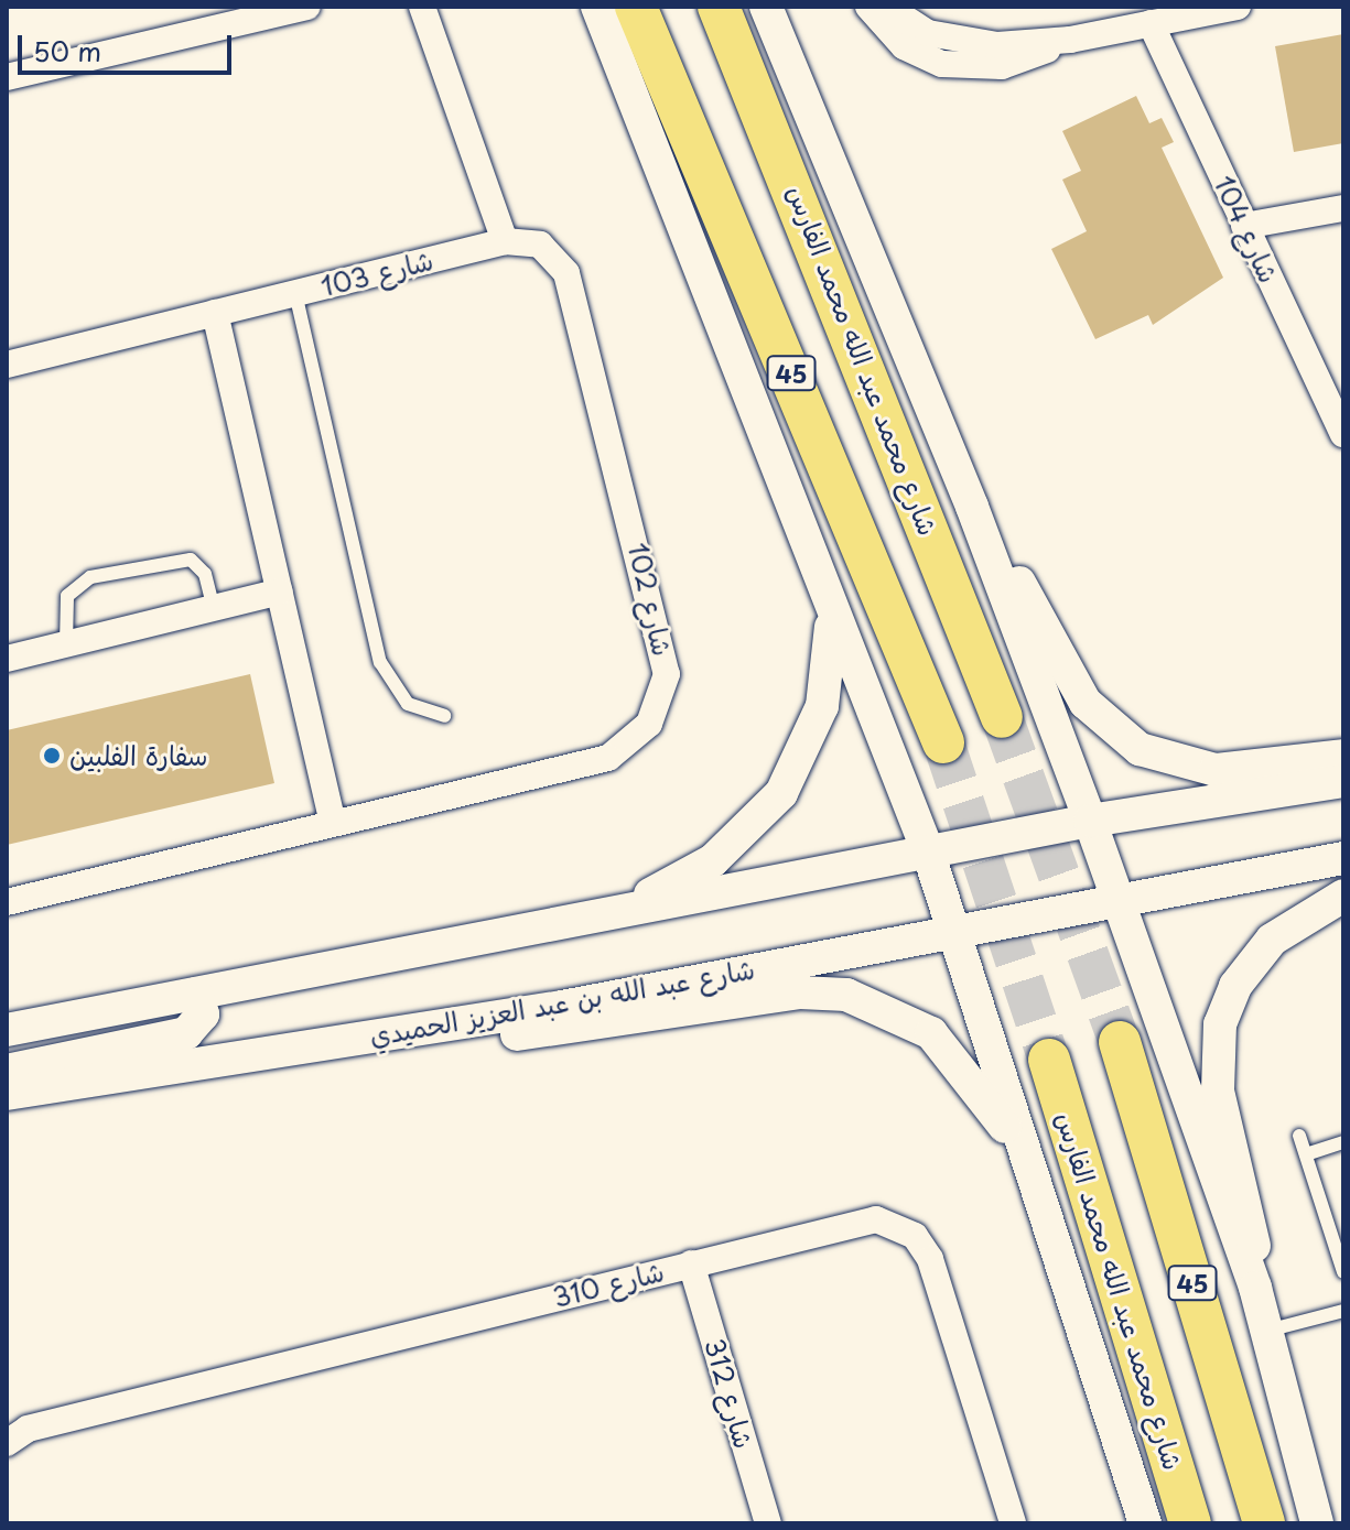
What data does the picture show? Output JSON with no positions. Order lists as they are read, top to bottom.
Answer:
{
  "streets": {
    "main road": ["شارع محمد عبد الله محمد الفارس", "45"],
    "street": [
      "شارع 104",
      "شارع 103",
      "شارع 102",
      "شارع عبد الله بن عبد العزيز الحميدي",
      "شارع 310",
      "شارع 312"
    ]
  },
  "crossings": [
    ["شارع 103", "شارع 102"],
    ["شارع 310", "شارع 312"]
  ],
  "places": ["سفارة الفلبين"],
  "scale_bar": "50 m"
}
